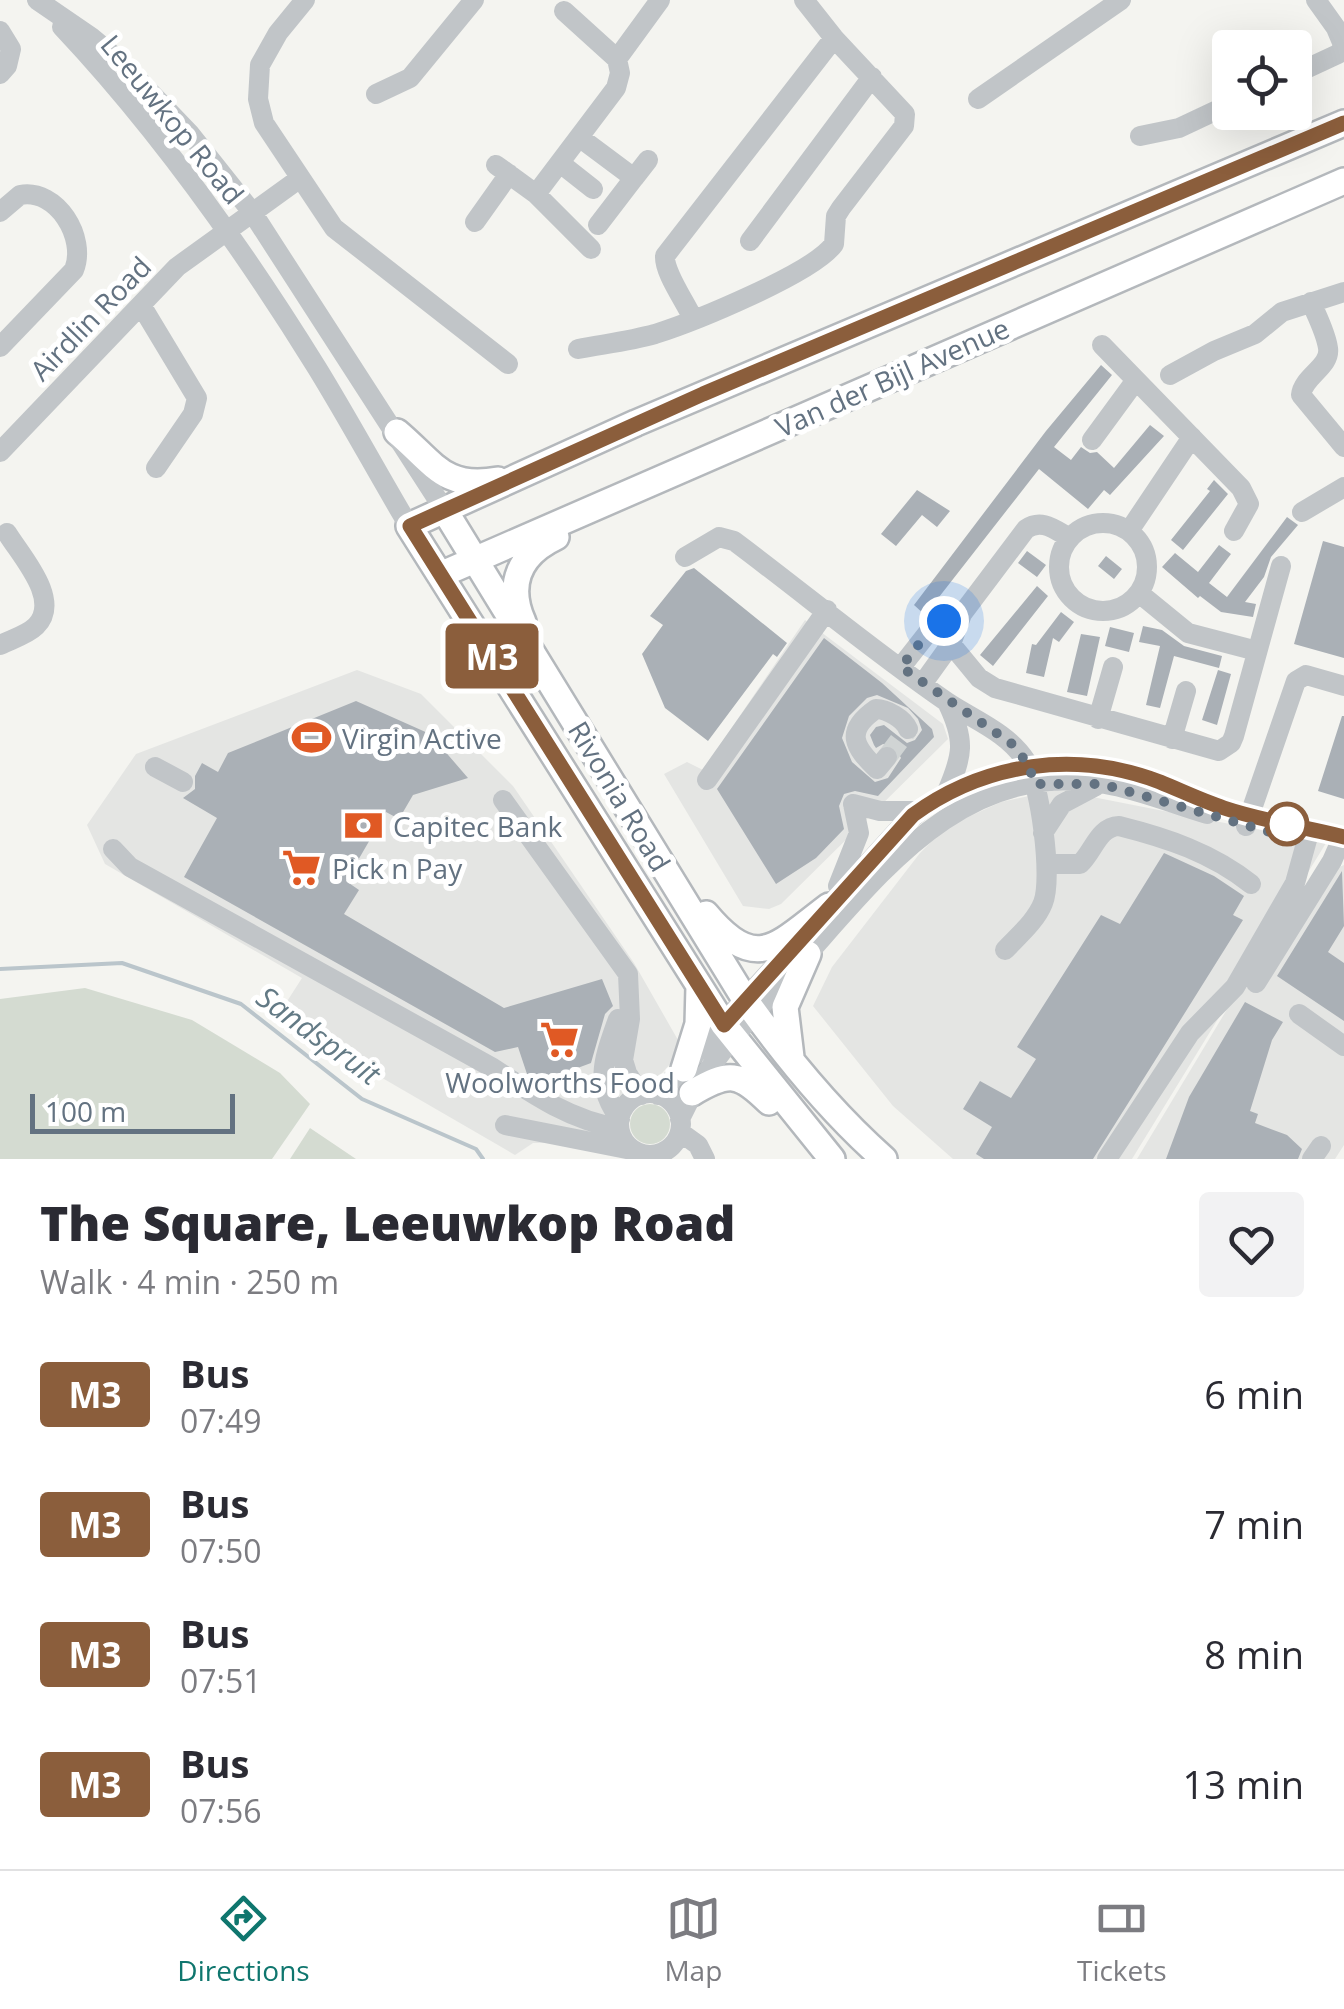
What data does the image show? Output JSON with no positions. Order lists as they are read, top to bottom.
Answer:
{
  "streets": {
    "main road": ["Van der Bijl Avenue", "Rivonia Road"],
    "street": ["Leeuwkop Road", "Airdlin Road"]
  },
  "crossings": [
    ["Leeuwkop Road", "Airdlin Road"],
    ["Leeuwkop Road", "Rivonia Road"],
    ["Airdlin Road", "Rivonia Road"],
    ["Van der Bijl Avenue", "Rivonia Road"]
  ],
  "water": ["Sandspruit"],
  "places": {
    "sports": ["Virgin Active"],
    "bank": ["Capitec Bank"],
    "supermarket": ["Pick n Pay", "Woolworths Food"]
  },
  "lines": ["bus line M3"],
  "scale_bar": "100 m",
  "page": {
    "on_map": "M3",
    "scale": "100 m",
    "heading": ["The Square, Leeuwkop Road", "Walk · 4 min · 250 m"],
    "list": [
      {
        "mark": "M3",
        "name": "Bus",
        "note": "07:49",
        "value": "6 min"
      },
      {
        "mark": "M3",
        "name": "Bus",
        "note": "07:50",
        "value": "7 min"
      },
      {
        "mark": "M3",
        "name": "Bus",
        "note": "07:51",
        "value": "8 min"
      },
      {
        "mark": "M3",
        "name": "Bus",
        "note": "07:56",
        "value": "13 min"
      }
    ],
    "tabs": ["Directions", "Map", "Tickets"]
  }
}
